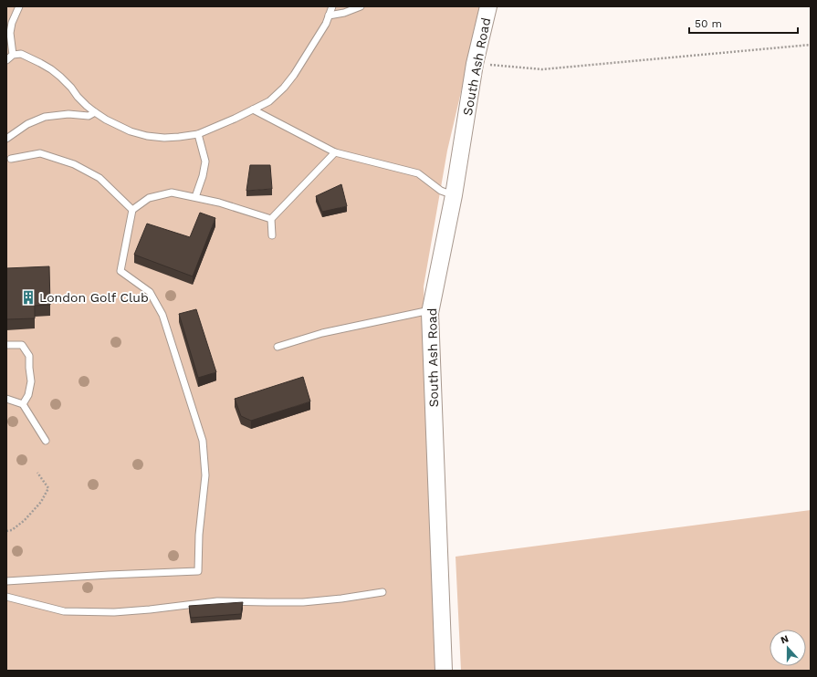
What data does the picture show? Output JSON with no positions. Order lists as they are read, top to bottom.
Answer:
{
  "streets": {
    "street": ["South Ash Road"]
  },
  "places": {
    "building": ["London Golf Club"]
  },
  "scale_bar": "50 m",
  "north": "top"
}
